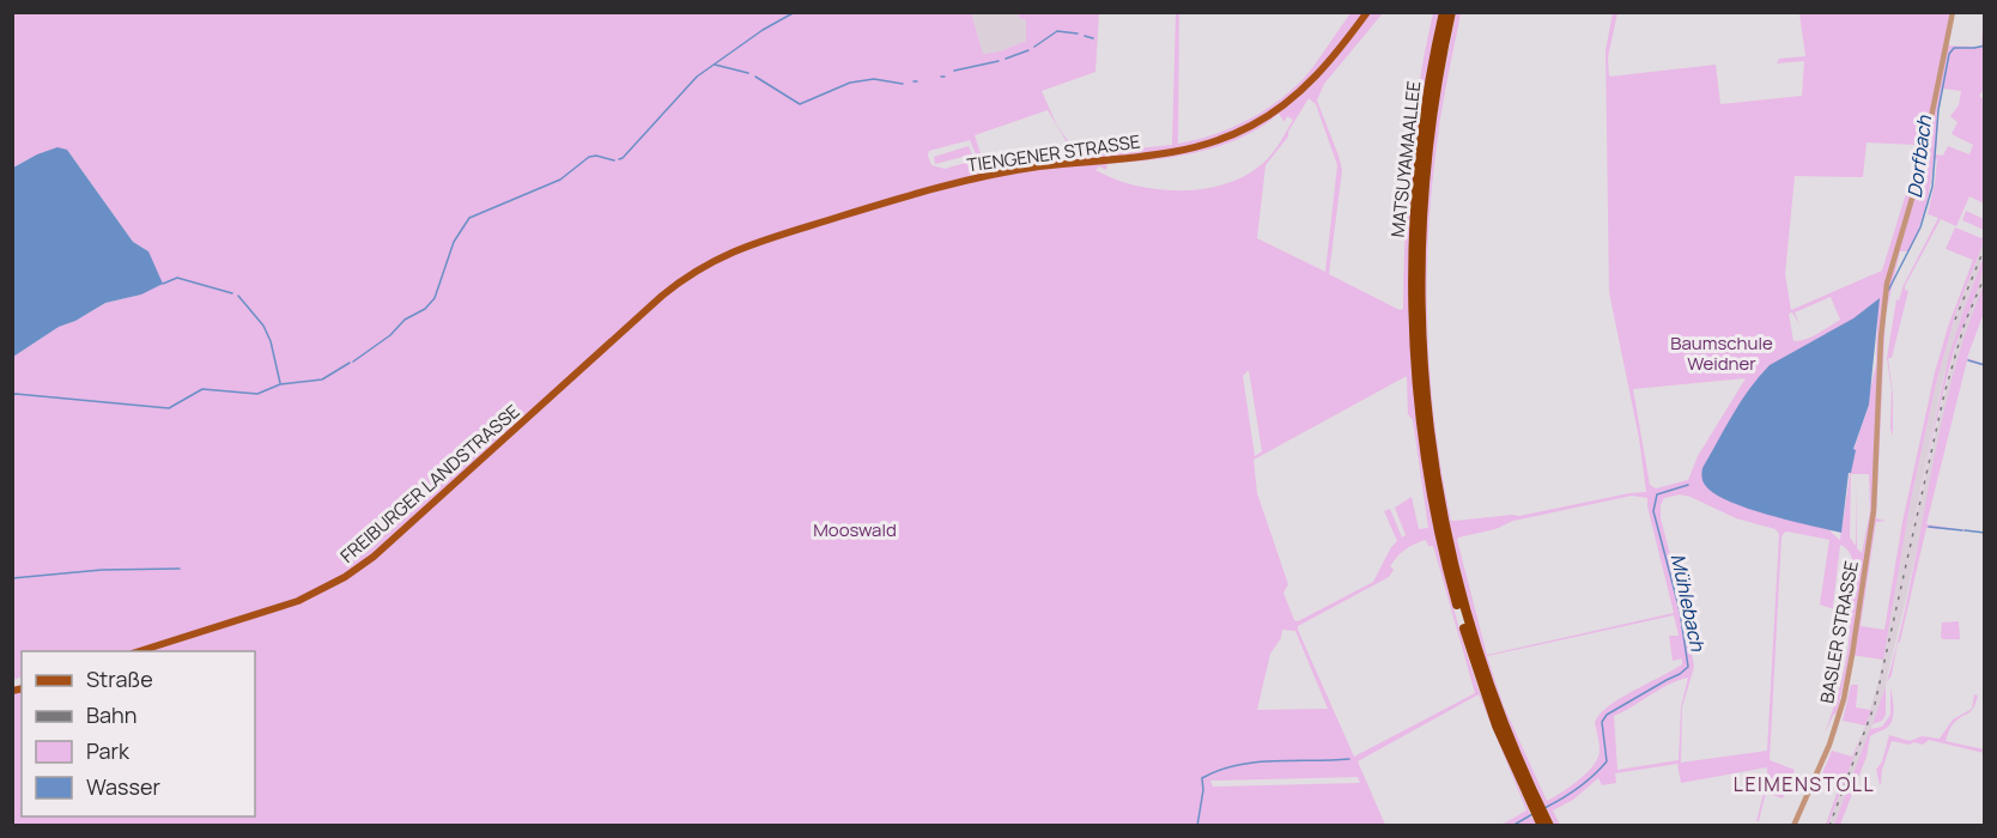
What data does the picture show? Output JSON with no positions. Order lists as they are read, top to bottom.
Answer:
{
  "streets": {
    "highway": ["MATSUYAMAALLEE"],
    "main road": ["TIENGENER STRASSE", "FREIBURGER LANDSTRASSE"],
    "street": ["BASLER STRASSE"]
  },
  "crossings": [
    ["TIENGENER STRASSE", "FREIBURGER LANDSTRASSE"]
  ],
  "districts": ["LEIMENSTOLL"],
  "water": ["Dorfbach", "Mühlebach"],
  "parks": ["Baumschule Weidner", "Mooswald"],
  "legend": [
    "Straße",
    "Bahn",
    "Park",
    "Wasser"
  ]
}
